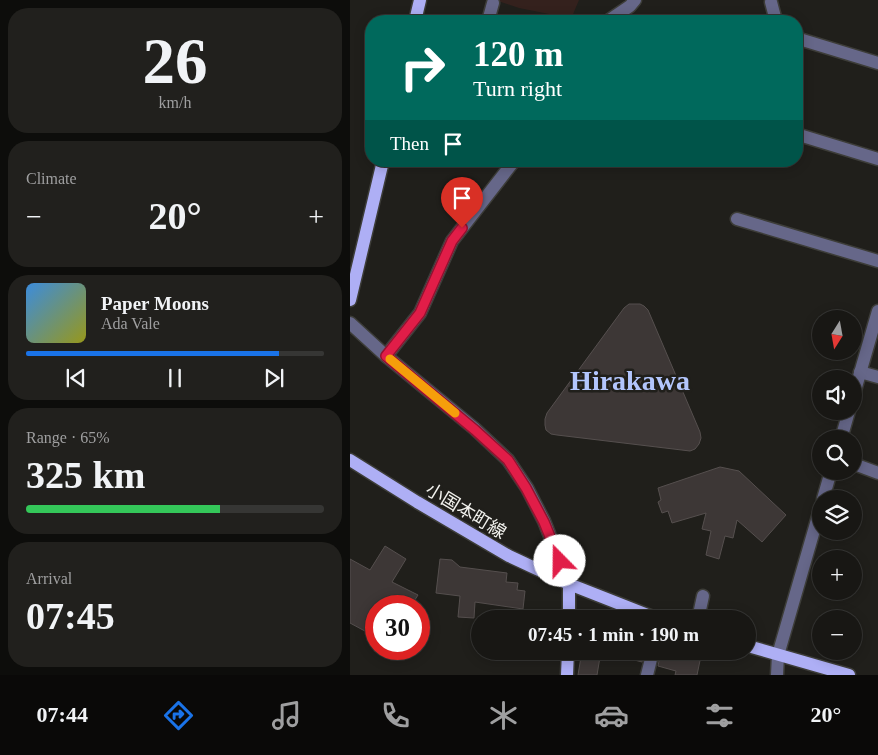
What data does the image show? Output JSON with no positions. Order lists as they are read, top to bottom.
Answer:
{
  "streets": {
    "main road": ["小国本町線"]
  },
  "districts": ["Hirakawa"],
  "north": "bottom",
  "page": {
    "tile": [
      ["26", "km/h"],
      "Climate",
      ["Range · 65%", "325 km"],
      ["Arrival", "07:45"]
    ],
    "turn": ["120 m", "Turn right"],
    "then": "Then",
    "heat": ["−", "20°", "+"],
    "song": ["Paper Moons", "Ada Vale"],
    "map_buttons": ["+", "−"],
    "limit": "30",
    "trip": "07:45 · 1 min · 190 m",
    "tabs": ["07:44", "20°"]
  }
}
